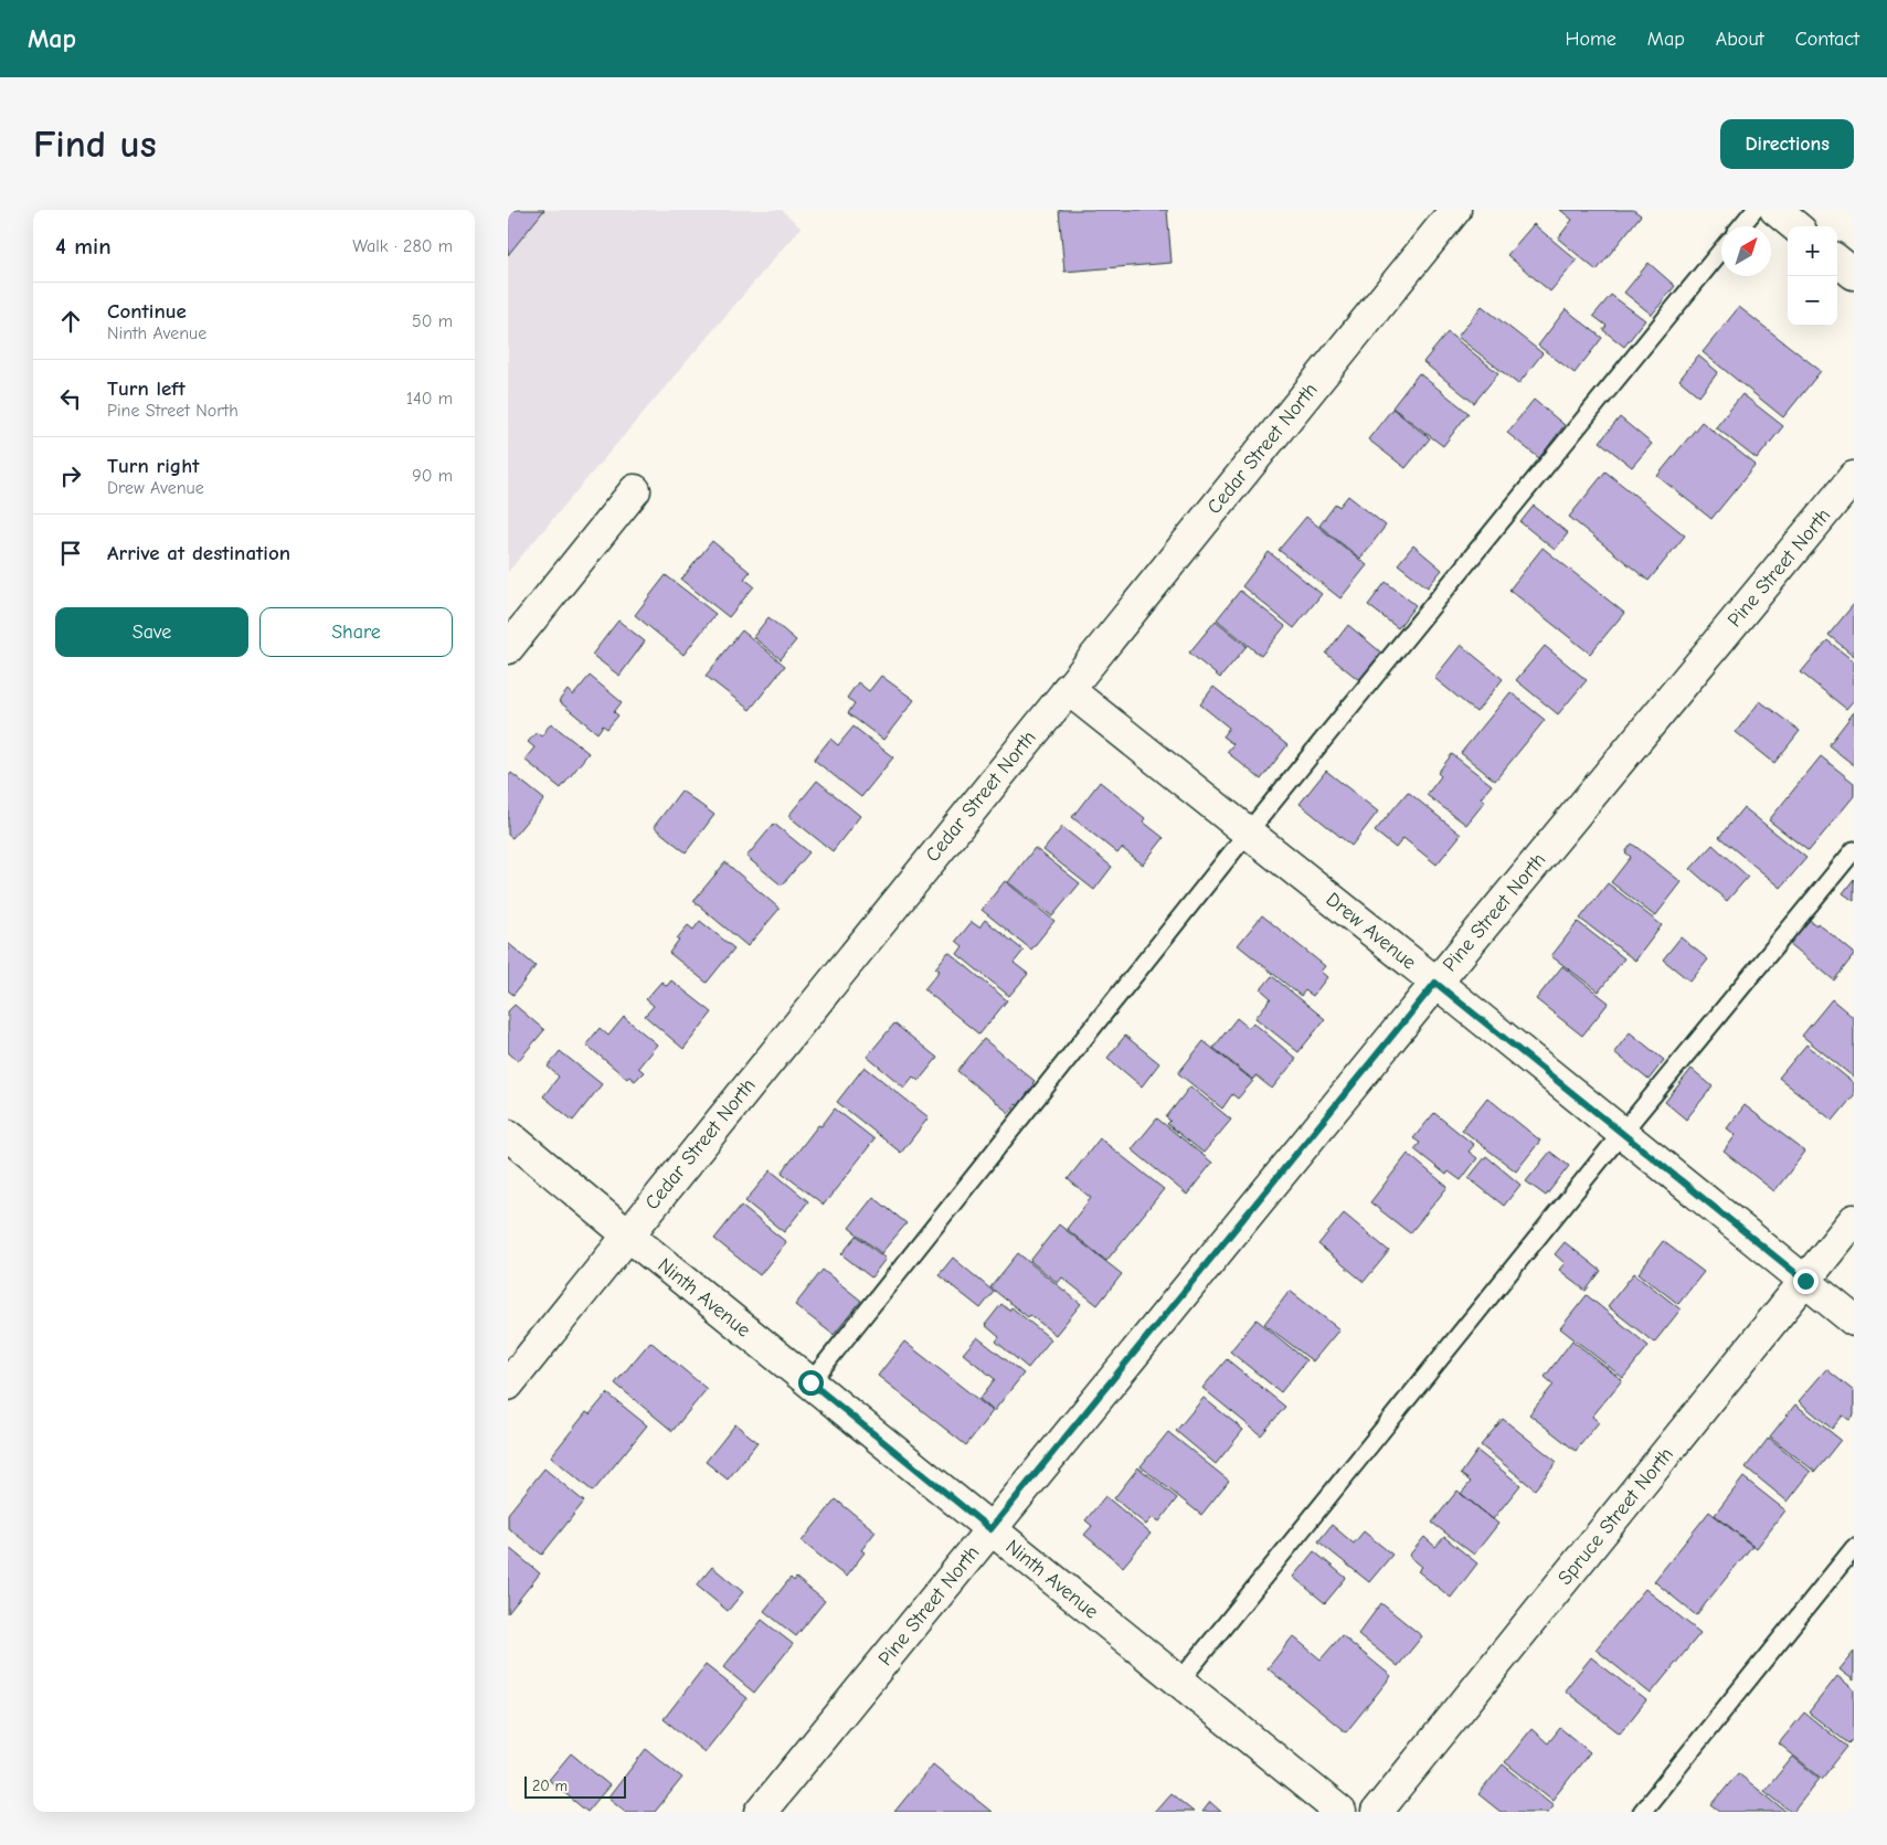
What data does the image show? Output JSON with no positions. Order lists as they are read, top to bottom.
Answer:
{
  "streets": {
    "street": [
      "Cedar Street North",
      "Pine Street North",
      "Drew Avenue",
      "Ninth Avenue",
      "Spruce Street North"
    ]
  },
  "crossings": [
    ["Cedar Street North", "Drew Avenue"],
    ["Cedar Street North", "Ninth Avenue"],
    ["Pine Street North", "Drew Avenue"],
    ["Pine Street North", "Ninth Avenue"],
    ["Drew Avenue", "Spruce Street North"]
  ],
  "scale_bar": "20 m",
  "north": "top right",
  "page": {
    "header": "Map",
    "nav": [
      "Home",
      "Map",
      "About",
      "Contact"
    ],
    "buttons": [
      "Directions",
      ["Save", "Share"]
    ],
    "title": "Find us",
    "heading": ["4 min", "Walk · 280 m"],
    "map_buttons": ["+", "−"],
    "list": [
      ["Continue", "Ninth Avenue", "50 m"],
      ["Turn left", "Pine Street North", "140 m"],
      ["Turn right", "Drew Avenue", "90 m"],
      "Arrive at destination"
    ],
    "scale": "20 m"
  }
}
